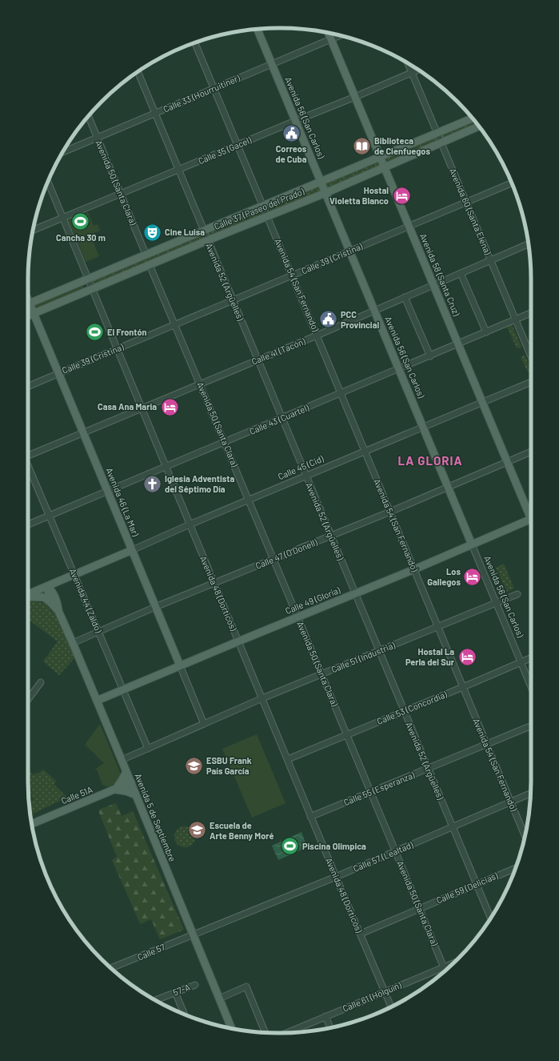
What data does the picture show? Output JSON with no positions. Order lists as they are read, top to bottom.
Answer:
{
  "streets": {
    "main road": [
      "Avenida 56 (San Carlos)",
      "Calle 37 (Paseo del Prado)",
      "Avenida 58 (Santa Cruz)",
      "Calle 45 (Cid)",
      "Avenida 46 (La Mar)",
      "Calle 49 (Gloria)",
      "Calle 51A",
      "Avenida 5 de Septiembre"
    ],
    "street": [
      "Calle 33 (Hourruitiner)",
      "Calle 35 (Gacel)",
      "Avenida 50 (Santa Clara)",
      "Avenida 60 (Santa Elena)",
      "Calle 39 (Cristina)",
      "Avenida 52 (Argüelles)",
      "Avenida 54 (San Fernando)",
      "Calle 41 (Tacón)",
      "Calle 43 (Cuartel)",
      "Calle 47 (O'Donell)",
      "Avenida 48 (Dorticós)",
      "Avenida 44 (Zaldo)",
      "Calle 51 (Industria)",
      "Calle 53 (Concordia)",
      "Calle 55 (Esperanza)",
      "Calle 57 (Lealtad)",
      "Calle 59 (Delicias)",
      "Calle 57",
      "57-A",
      "Calle 61 (Holguín)"
    ]
  },
  "crossings": [
    ["Calle 33 (Hourruitiner)", "Avenida 56 (San Carlos)"],
    ["Calle 33 (Hourruitiner)", "Avenida 50 (Santa Clara)"],
    ["Calle 33 (Hourruitiner)", "Avenida 58 (Santa Cruz)"],
    ["Calle 33 (Hourruitiner)", "Avenida 52 (Argüelles)"],
    ["Calle 33 (Hourruitiner)", "Avenida 54 (San Fernando)"],
    ["Avenida 56 (San Carlos)", "Calle 35 (Gacel)"],
    ["Avenida 56 (San Carlos)", "Calle 37 (Paseo del Prado)"],
    ["Avenida 56 (San Carlos)", "Calle 39 (Cristina)"],
    ["Avenida 56 (San Carlos)", "Calle 41 (Tacón)"],
    ["Avenida 56 (San Carlos)", "Calle 43 (Cuartel)"],
    ["Avenida 56 (San Carlos)", "Calle 45 (Cid)"],
    ["Avenida 56 (San Carlos)", "Calle 47 (O'Donell)"],
    ["Avenida 56 (San Carlos)", "Calle 49 (Gloria)"],
    ["Avenida 56 (San Carlos)", "Calle 51 (Industria)"],
    ["Avenida 56 (San Carlos)", "Calle 53 (Concordia)"],
    ["Calle 35 (Gacel)", "Avenida 50 (Santa Clara)"],
    ["Calle 35 (Gacel)", "Avenida 60 (Santa Elena)"],
    ["Calle 35 (Gacel)", "Avenida 58 (Santa Cruz)"],
    ["Calle 35 (Gacel)", "Avenida 52 (Argüelles)"],
    ["Calle 35 (Gacel)", "Avenida 54 (San Fernando)"],
    ["Calle 35 (Gacel)", "Avenida 48 (Dorticós)"],
    ["Avenida 50 (Santa Clara)", "Calle 37 (Paseo del Prado)"],
    ["Avenida 50 (Santa Clara)", "Calle 39 (Cristina)"],
    ["Avenida 50 (Santa Clara)", "Calle 41 (Tacón)"],
    ["Avenida 50 (Santa Clara)", "Calle 43 (Cuartel)"],
    ["Avenida 50 (Santa Clara)", "Calle 45 (Cid)"],
    ["Avenida 50 (Santa Clara)", "Calle 47 (O'Donell)"],
    ["Avenida 50 (Santa Clara)", "Calle 49 (Gloria)"],
    ["Avenida 50 (Santa Clara)", "Calle 51 (Industria)"],
    ["Avenida 50 (Santa Clara)", "Calle 53 (Concordia)"],
    ["Avenida 50 (Santa Clara)", "Calle 55 (Esperanza)"],
    ["Avenida 50 (Santa Clara)", "Calle 57 (Lealtad)"],
    ["Avenida 50 (Santa Clara)", "Calle 59 (Delicias)"],
    ["Avenida 50 (Santa Clara)", "Calle 61 (Holguín)"],
    ["Calle 37 (Paseo del Prado)", "Avenida 60 (Santa Elena)"],
    ["Calle 37 (Paseo del Prado)", "Avenida 58 (Santa Cruz)"],
    ["Calle 37 (Paseo del Prado)", "Avenida 52 (Argüelles)"],
    ["Calle 37 (Paseo del Prado)", "Avenida 54 (San Fernando)"],
    ["Calle 37 (Paseo del Prado)", "Avenida 46 (La Mar)"],
    ["Calle 37 (Paseo del Prado)", "Avenida 48 (Dorticós)"],
    ["Avenida 60 (Santa Elena)", "Calle 39 (Cristina)"],
    ["Avenida 60 (Santa Elena)", "Calle 41 (Tacón)"],
    ["Avenida 60 (Santa Elena)", "Calle 43 (Cuartel)"],
    ["Calle 39 (Cristina)", "Avenida 58 (Santa Cruz)"],
    ["Calle 39 (Cristina)", "Avenida 52 (Argüelles)"],
    ["Calle 39 (Cristina)", "Avenida 54 (San Fernando)"],
    ["Calle 39 (Cristina)", "Avenida 46 (La Mar)"],
    ["Calle 39 (Cristina)", "Avenida 48 (Dorticós)"],
    ["Avenida 58 (Santa Cruz)", "Calle 41 (Tacón)"],
    ["Avenida 58 (Santa Cruz)", "Calle 43 (Cuartel)"],
    ["Avenida 58 (Santa Cruz)", "Calle 45 (Cid)"],
    ["Avenida 58 (Santa Cruz)", "Calle 47 (O'Donell)"],
    ["Avenida 52 (Argüelles)", "Calle 41 (Tacón)"],
    ["Avenida 52 (Argüelles)", "Calle 43 (Cuartel)"],
    ["Avenida 52 (Argüelles)", "Calle 45 (Cid)"],
    ["Avenida 52 (Argüelles)", "Calle 47 (O'Donell)"],
    ["Avenida 52 (Argüelles)", "Calle 49 (Gloria)"],
    ["Avenida 52 (Argüelles)", "Calle 51 (Industria)"],
    ["Avenida 52 (Argüelles)", "Calle 53 (Concordia)"],
    ["Avenida 52 (Argüelles)", "Calle 55 (Esperanza)"],
    ["Avenida 52 (Argüelles)", "Calle 57 (Lealtad)"],
    ["Avenida 52 (Argüelles)", "Calle 59 (Delicias)"],
    ["Avenida 54 (San Fernando)", "Calle 41 (Tacón)"],
    ["Avenida 54 (San Fernando)", "Calle 43 (Cuartel)"],
    ["Avenida 54 (San Fernando)", "Calle 45 (Cid)"],
    ["Avenida 54 (San Fernando)", "Calle 47 (O'Donell)"],
    ["Avenida 54 (San Fernando)", "Calle 49 (Gloria)"],
    ["Avenida 54 (San Fernando)", "Calle 51 (Industria)"],
    ["Avenida 54 (San Fernando)", "Calle 53 (Concordia)"],
    ["Avenida 54 (San Fernando)", "Calle 55 (Esperanza)"],
    ["Avenida 54 (San Fernando)", "Calle 57 (Lealtad)"],
    ["Calle 41 (Tacón)", "Avenida 46 (La Mar)"],
    ["Calle 41 (Tacón)", "Avenida 48 (Dorticós)"],
    ["Calle 43 (Cuartel)", "Avenida 46 (La Mar)"],
    ["Calle 43 (Cuartel)", "Avenida 48 (Dorticós)"],
    ["Calle 43 (Cuartel)", "Avenida 44 (Zaldo)"],
    ["Calle 45 (Cid)", "Avenida 46 (La Mar)"],
    ["Calle 45 (Cid)", "Avenida 48 (Dorticós)"],
    ["Calle 45 (Cid)", "Avenida 44 (Zaldo)"],
    ["Calle 45 (Cid)", "Avenida 5 de Septiembre"],
    ["Avenida 46 (La Mar)", "Calle 47 (O'Donell)"],
    ["Avenida 46 (La Mar)", "Calle 49 (Gloria)"],
    ["Avenida 46 (La Mar)", "Calle 51 (Industria)"],
    ["Calle 47 (O'Donell)", "Avenida 48 (Dorticós)"],
    ["Calle 47 (O'Donell)", "Avenida 44 (Zaldo)"],
    ["Calle 47 (O'Donell)", "Avenida 5 de Septiembre"],
    ["Avenida 48 (Dorticós)", "Calle 49 (Gloria)"],
    ["Avenida 48 (Dorticós)", "Calle 51 (Industria)"],
    ["Avenida 48 (Dorticós)", "Calle 53 (Concordia)"],
    ["Avenida 48 (Dorticós)", "Calle 55 (Esperanza)"],
    ["Avenida 48 (Dorticós)", "Calle 57 (Lealtad)"],
    ["Avenida 48 (Dorticós)", "Calle 59 (Delicias)"],
    ["Avenida 48 (Dorticós)", "Calle 61 (Holguín)"],
    ["Avenida 44 (Zaldo)", "Calle 49 (Gloria)"],
    ["Avenida 44 (Zaldo)", "Calle 51 (Industria)"],
    ["Calle 49 (Gloria)", "Avenida 5 de Septiembre"],
    ["Calle 51 (Industria)", "Avenida 5 de Septiembre"],
    ["Calle 51A", "Avenida 5 de Septiembre"],
    ["Avenida 5 de Septiembre", "Calle 57 (Lealtad)"],
    ["Avenida 5 de Septiembre", "Calle 57"],
    ["Calle 57 (Lealtad)", "Calle 57"]
  ],
  "districts": ["LA GLORIA"],
  "places": {
    "public building": ["Correos de Cuba", "PCC Provincial"],
    "library": ["Biblioteca de Cienfuegos"],
    "hotel": [
      "Hostal Violetta Blanco",
      "Casa Ana Maria",
      "Los Gallegos",
      "Hostal La Perla del Sur"
    ],
    "sports": ["Cancha 30 m", "El Frontón", "Piscina Olimpica"],
    "theatre": ["Cine Luisa"],
    "church": ["Iglesia Adventista del Séptimo Día"],
    "school or university": ["ESBU Frank País García", "Escuela de Arte Benny Moré"]
  }
}
